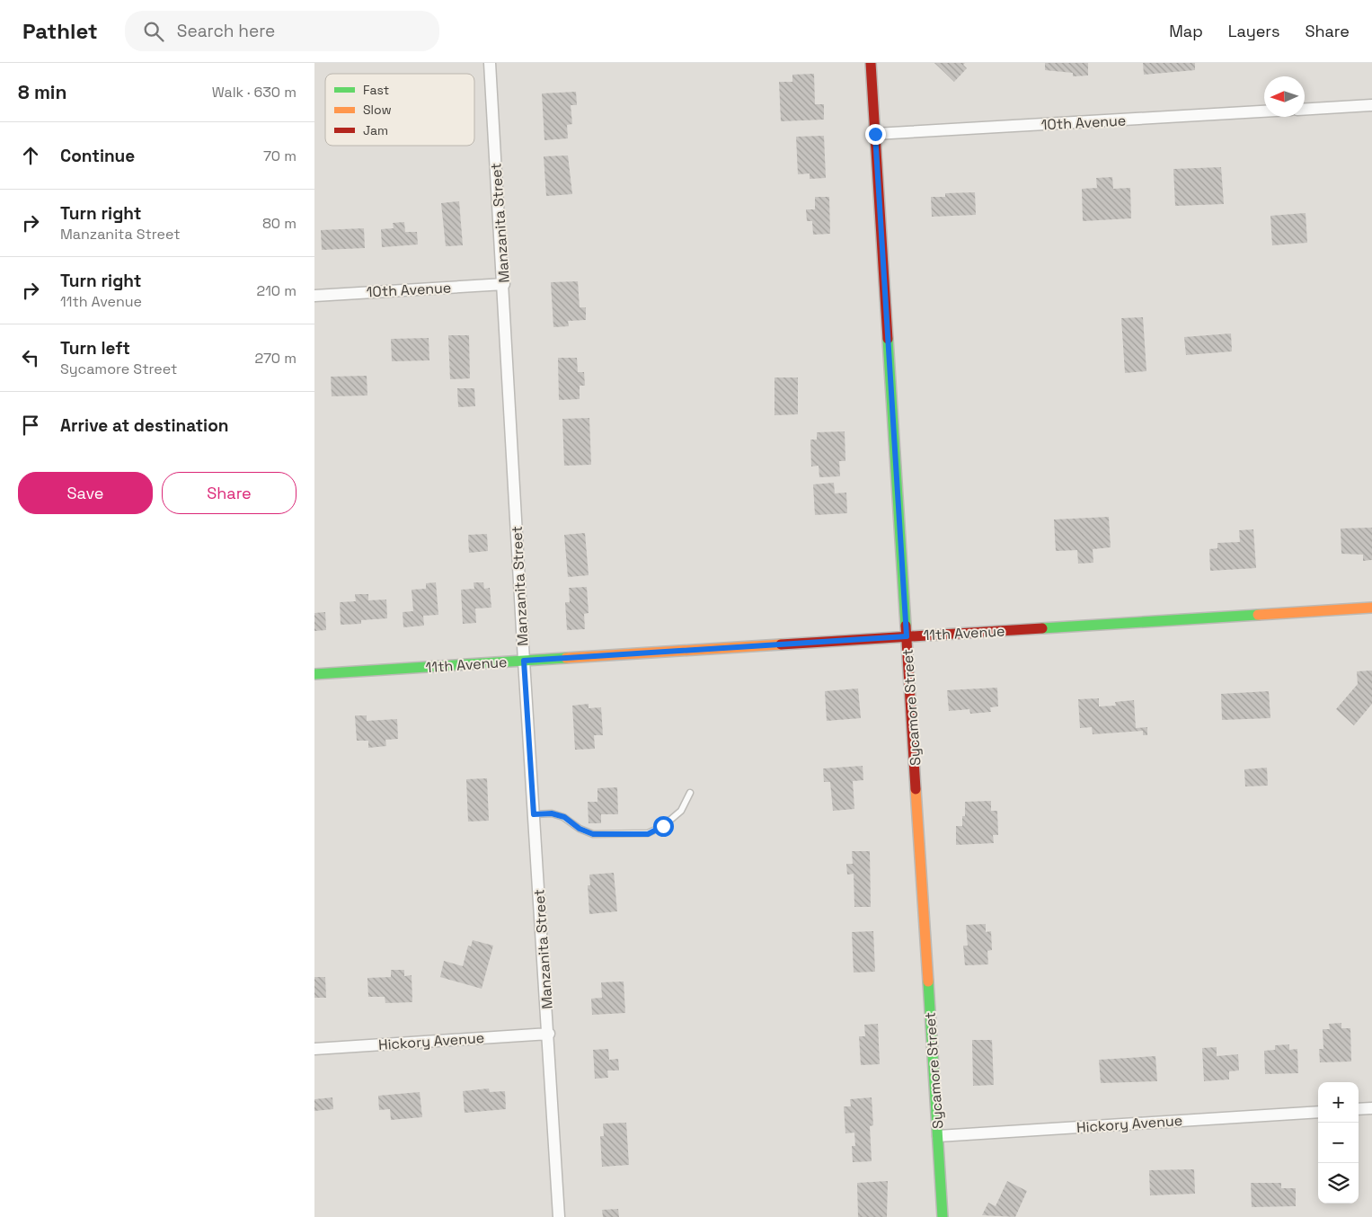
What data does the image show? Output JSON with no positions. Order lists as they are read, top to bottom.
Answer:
{
  "streets": {
    "street": [
      "10th Avenue",
      "Manzanita Street",
      "11th Avenue",
      "Sycamore Street",
      "Hickory Avenue"
    ]
  },
  "crossings": [
    ["10th Avenue", "Manzanita Street"],
    ["10th Avenue", "Sycamore Street"],
    ["Manzanita Street", "11th Avenue"],
    ["Manzanita Street", "Hickory Avenue"],
    ["11th Avenue", "Sycamore Street"],
    ["Sycamore Street", "Hickory Avenue"]
  ],
  "legend": ["Fast", "Slow", "Jam"],
  "north": "left",
  "page": {
    "header": "Pathlet",
    "search": "Search here",
    "nav": ["Map", "Layers", "Share"],
    "heading": ["8 min", "Walk · 630 m"],
    "list": [
      ["Continue", "70 m"],
      ["Turn right", "Manzanita Street", "80 m"],
      ["Turn right", "11th Avenue", "210 m"],
      ["Turn left", "Sycamore Street", "270 m"],
      "Arrive at destination"
    ],
    "buttons": ["Save", "Share"],
    "map_buttons": ["+", "−"]
  }
}
